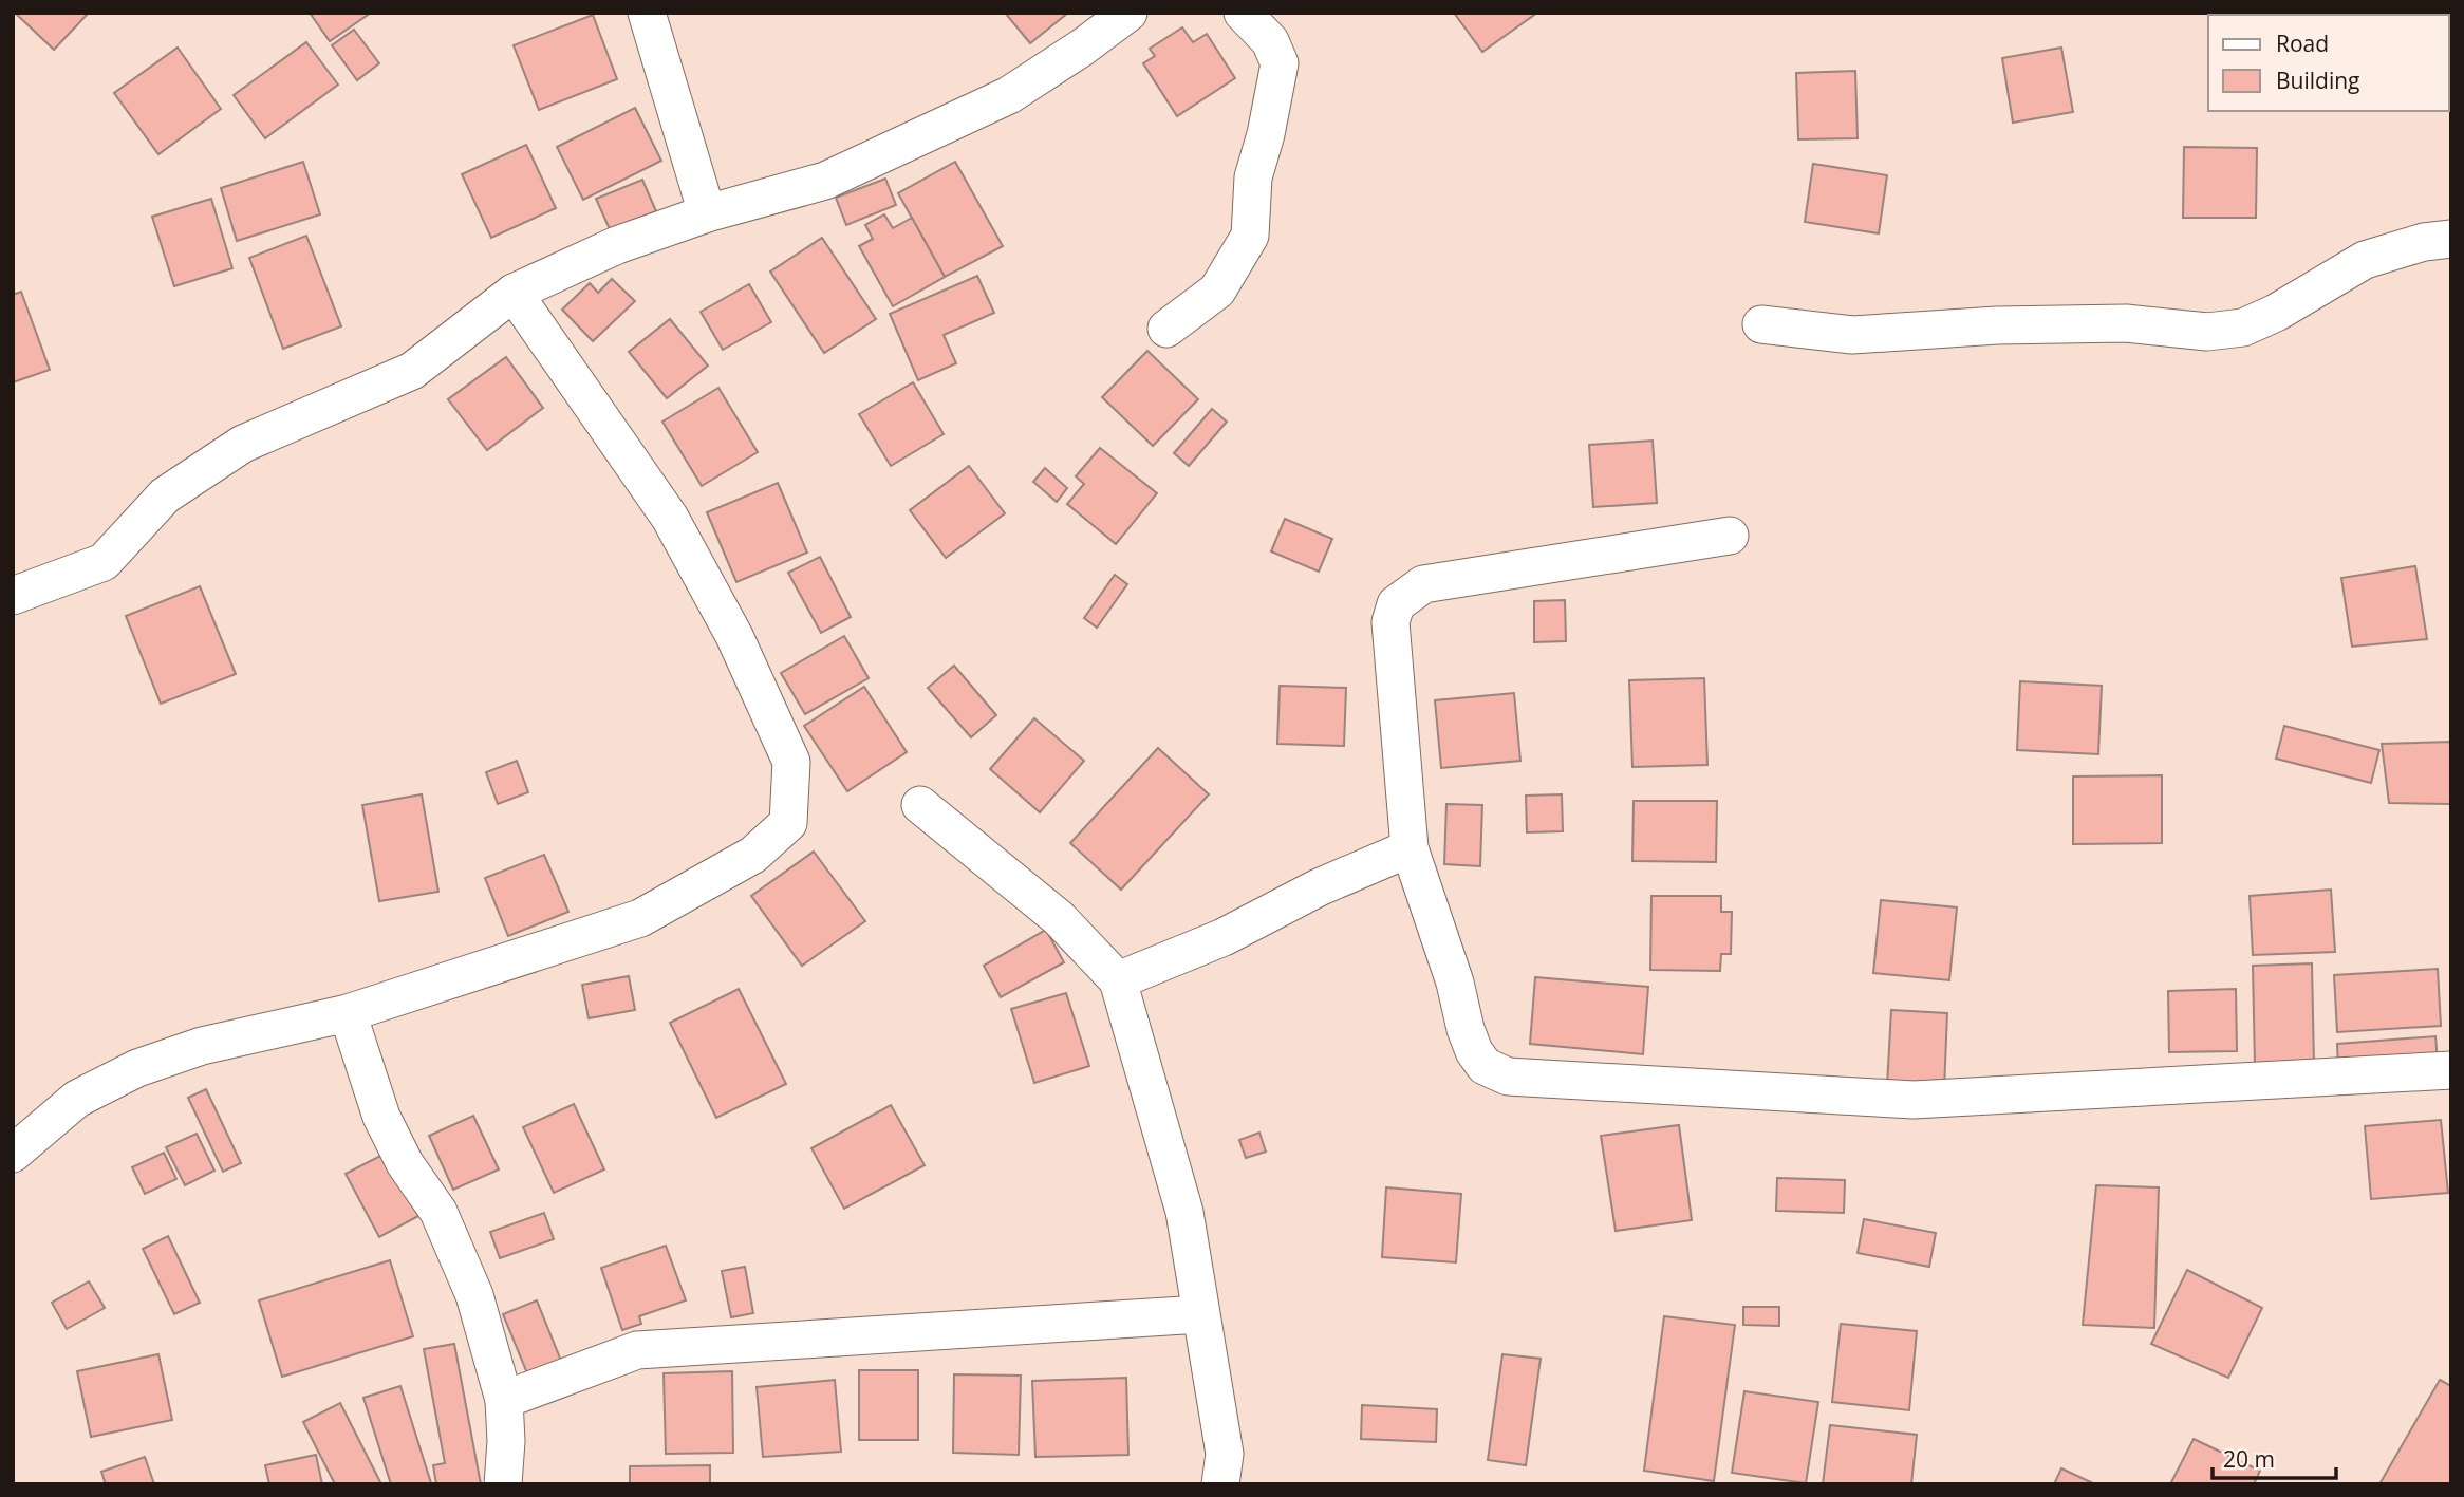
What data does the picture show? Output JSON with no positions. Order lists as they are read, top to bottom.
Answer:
{
  "legend": ["Road", "Building"],
  "scale_bar": "20 m"
}
